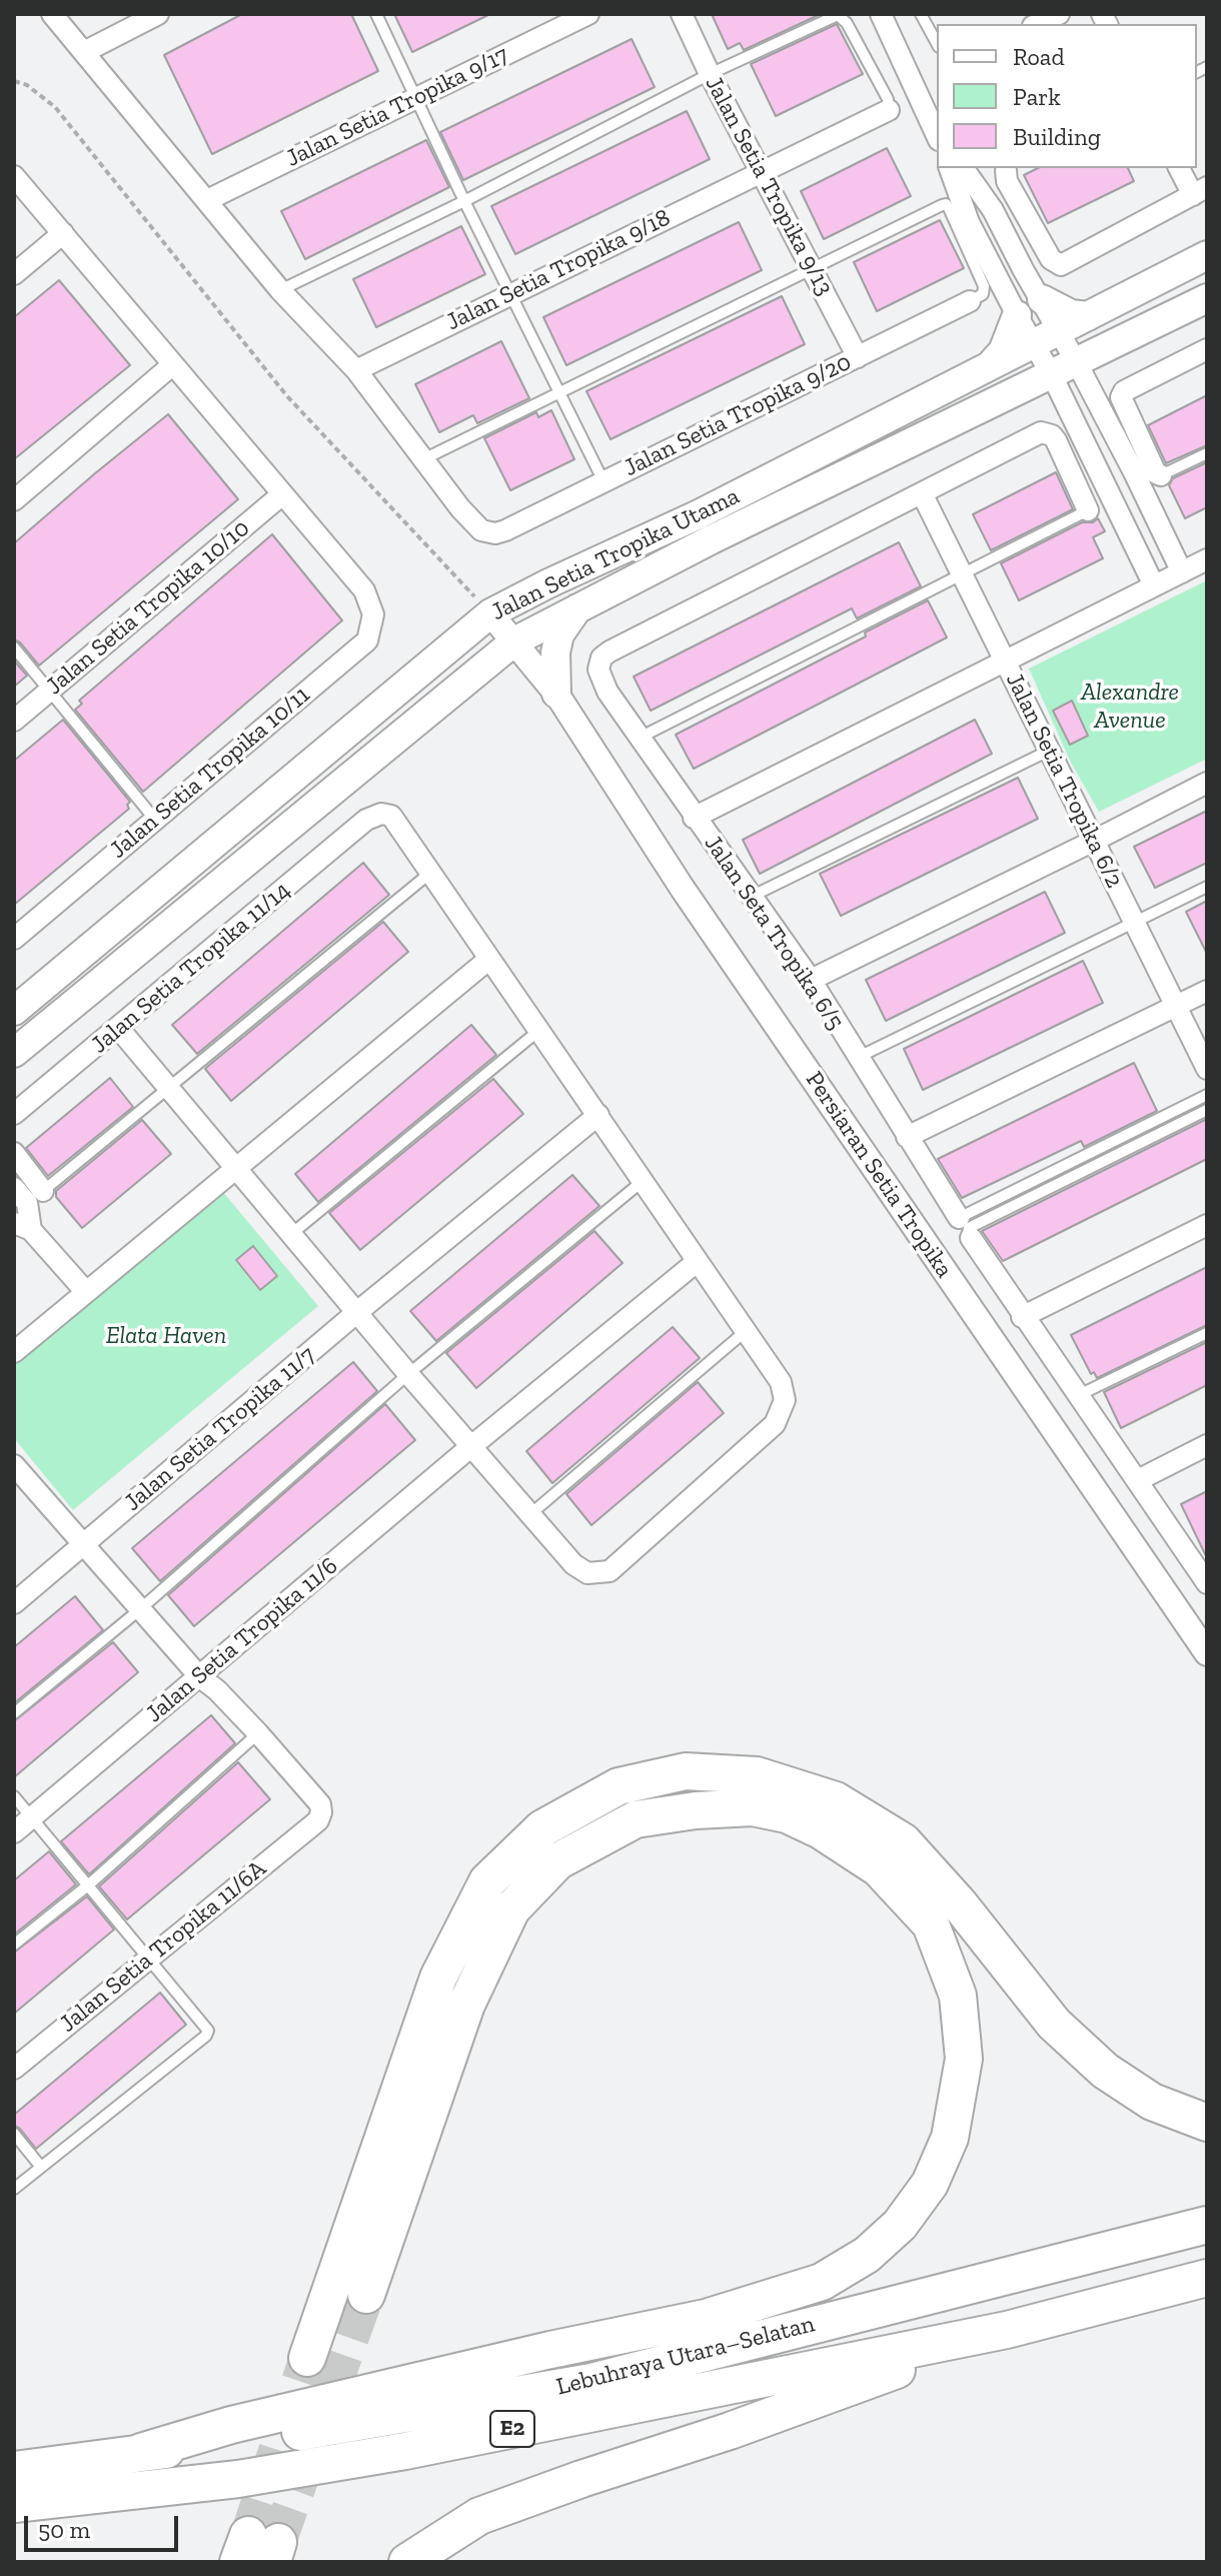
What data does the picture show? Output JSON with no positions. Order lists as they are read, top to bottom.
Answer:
{
  "streets": {
    "highway": ["Lebuhraya Utara–Selatan", "E2"],
    "main road": ["Jalan Setia Tropika Utama"],
    "street": [
      "Jalan Setia Tropika 9/17",
      "Jalan Setia Tropika 9/13",
      "Jalan Setia Tropika 9/18",
      "Jalan Setia Tropika 9/20",
      "Jalan Setia Tropika 10/10",
      "Jalan Setia Tropika 10/11",
      "Jalan Setia Tropika 6/2",
      "Jalan Seta Tropika 6/5",
      "Jalan Setia Tropika 11/14",
      "Persiaran Setia Tropika",
      "Jalan Setia Tropika 11/7",
      "Jalan Setia Tropika 11/6",
      "Jalan Setia Tropika 11/6A"
    ]
  },
  "crossings": [
    ["Jalan Setia Tropika 9/13", "Jalan Setia Tropika 9/18"],
    ["Jalan Setia Tropika 9/13", "Jalan Setia Tropika 9/20"],
    ["Jalan Setia Tropika Utama", "Persiaran Setia Tropika"],
    ["Jalan Setia Tropika 10/10", "Jalan Setia Tropika 10/11"],
    ["Jalan Setia Tropika 6/2", "Jalan Seta Tropika 6/5"]
  ],
  "parks": ["Alexandre Avenue", "Elata Haven"],
  "legend": ["Road", "Park", "Building"],
  "scale_bar": "50 m"
}
